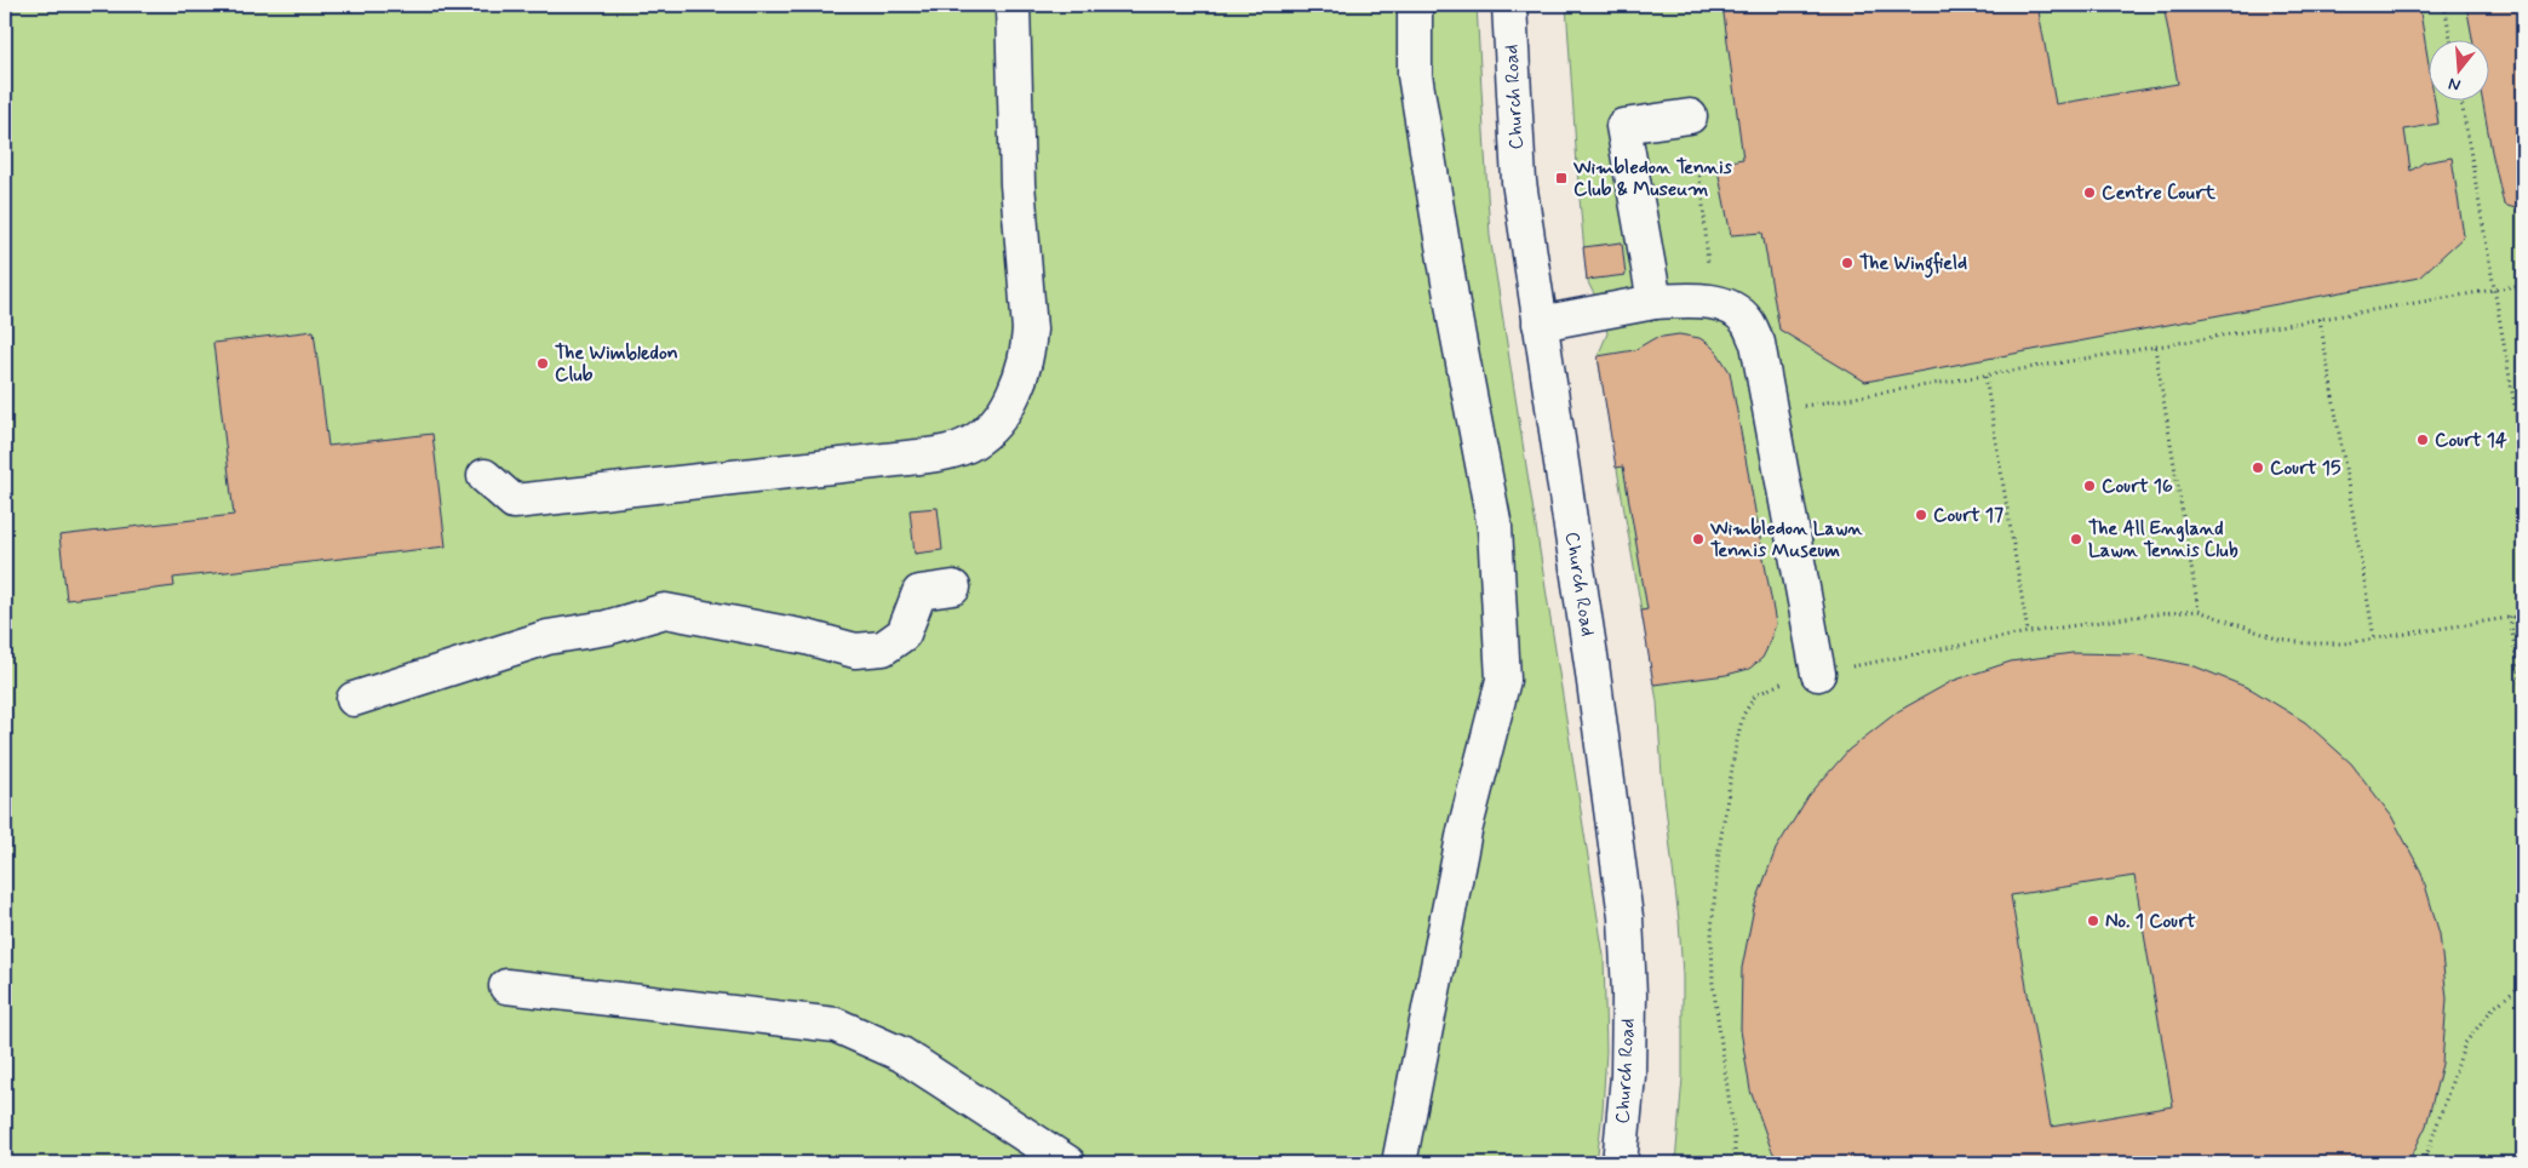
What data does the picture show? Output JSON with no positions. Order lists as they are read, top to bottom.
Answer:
{
  "streets": {
    "street": ["Church Road"]
  },
  "places": {
    "transit": ["Wimbledon Tennis Club & Museum"],
    "other": [
      "Centre Court",
      "The Wingfield",
      "The Wimbledon Club",
      "Court 14",
      "Court 15",
      "Court 16",
      "Court 17",
      "Wimbledon Lawn Tennis Museum",
      "The All England Lawn Tennis Club",
      "No. 1 Court"
    ]
  },
  "north": "bottom"
}
